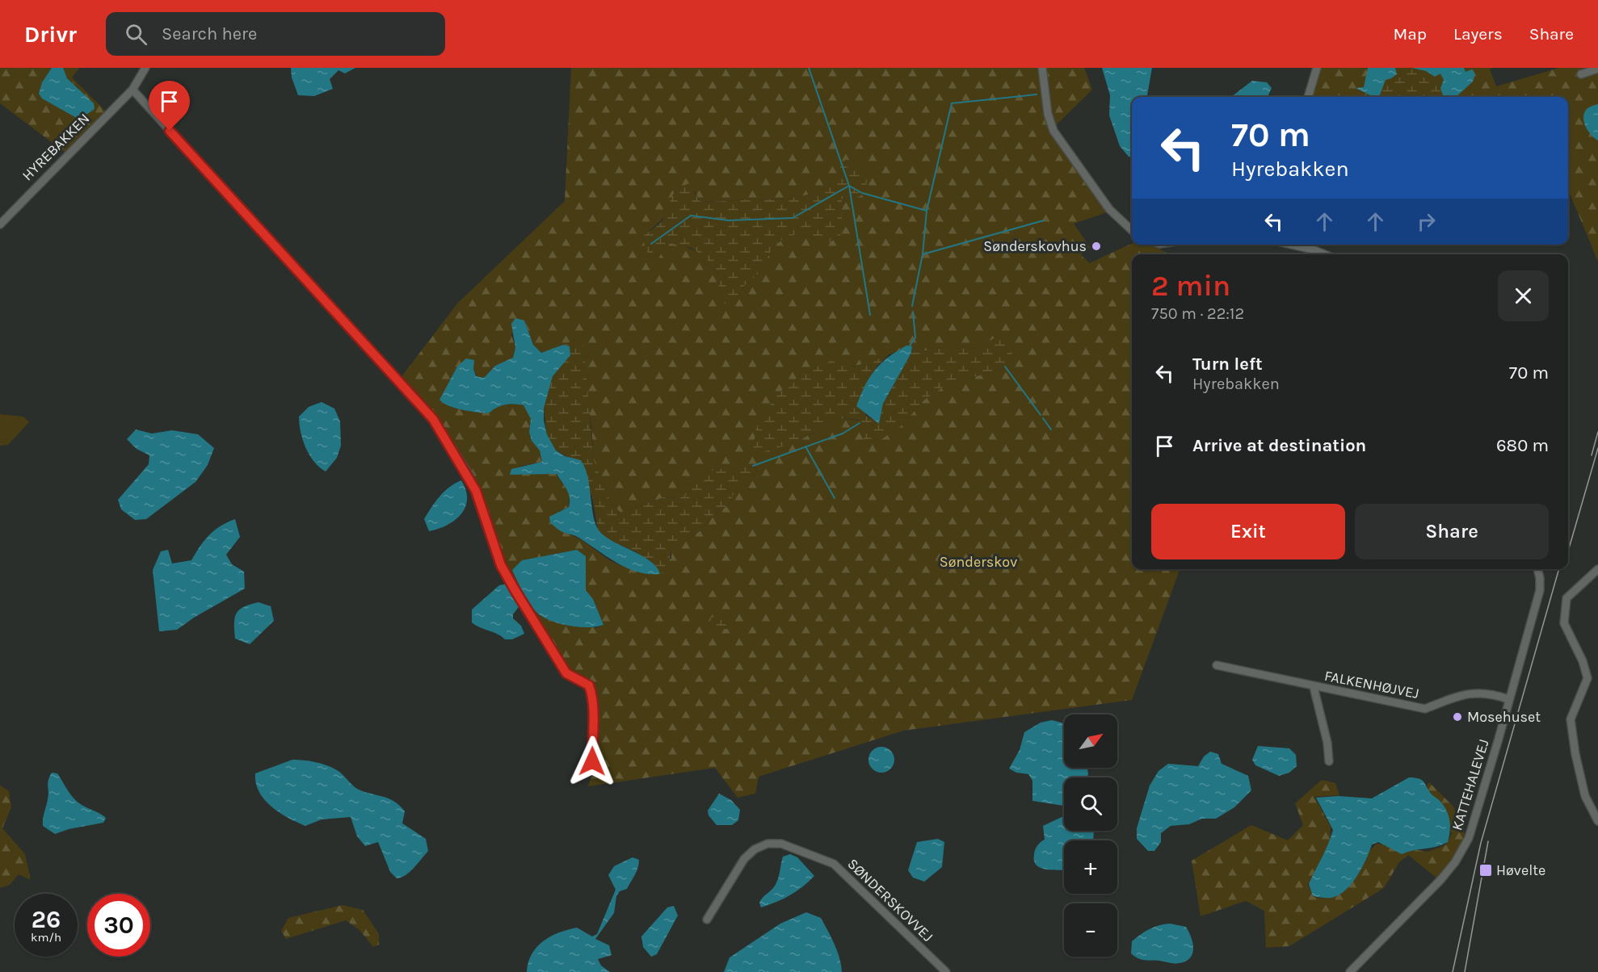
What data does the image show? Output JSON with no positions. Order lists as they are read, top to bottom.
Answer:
{
  "streets": {
    "street": [
      "HYREBAKKEN",
      "FALKENHØJVEJ",
      "KATTEHALEVEJ",
      "SØNDERSKOVVEJ"
    ]
  },
  "crossings": [
    ["FALKENHØJVEJ", "KATTEHALEVEJ"]
  ],
  "parks": ["Sønderskov"],
  "places": {
    "other": ["Sønderskovhus", "Mosehuset"],
    "transit": ["Høvelte"]
  },
  "north": "top right",
  "page": {
    "header": "Drivr",
    "search": "Search here",
    "nav": ["Map", "Layers", "Share"],
    "turn": ["70 m", "Hyrebakken"],
    "heading": ["2 min", "750 m · 22:12"],
    "list": [
      {
        "name": "Turn left",
        "note": "Hyrebakken",
        "value": "70 m"
      },
      {
        "name": "Arrive at destination",
        "value": "680 m"
      }
    ],
    "buttons": ["Exit", "Share"],
    "map_buttons": ["+", "−"],
    "speed": "26 km/h",
    "limit": "30"
  }
}
